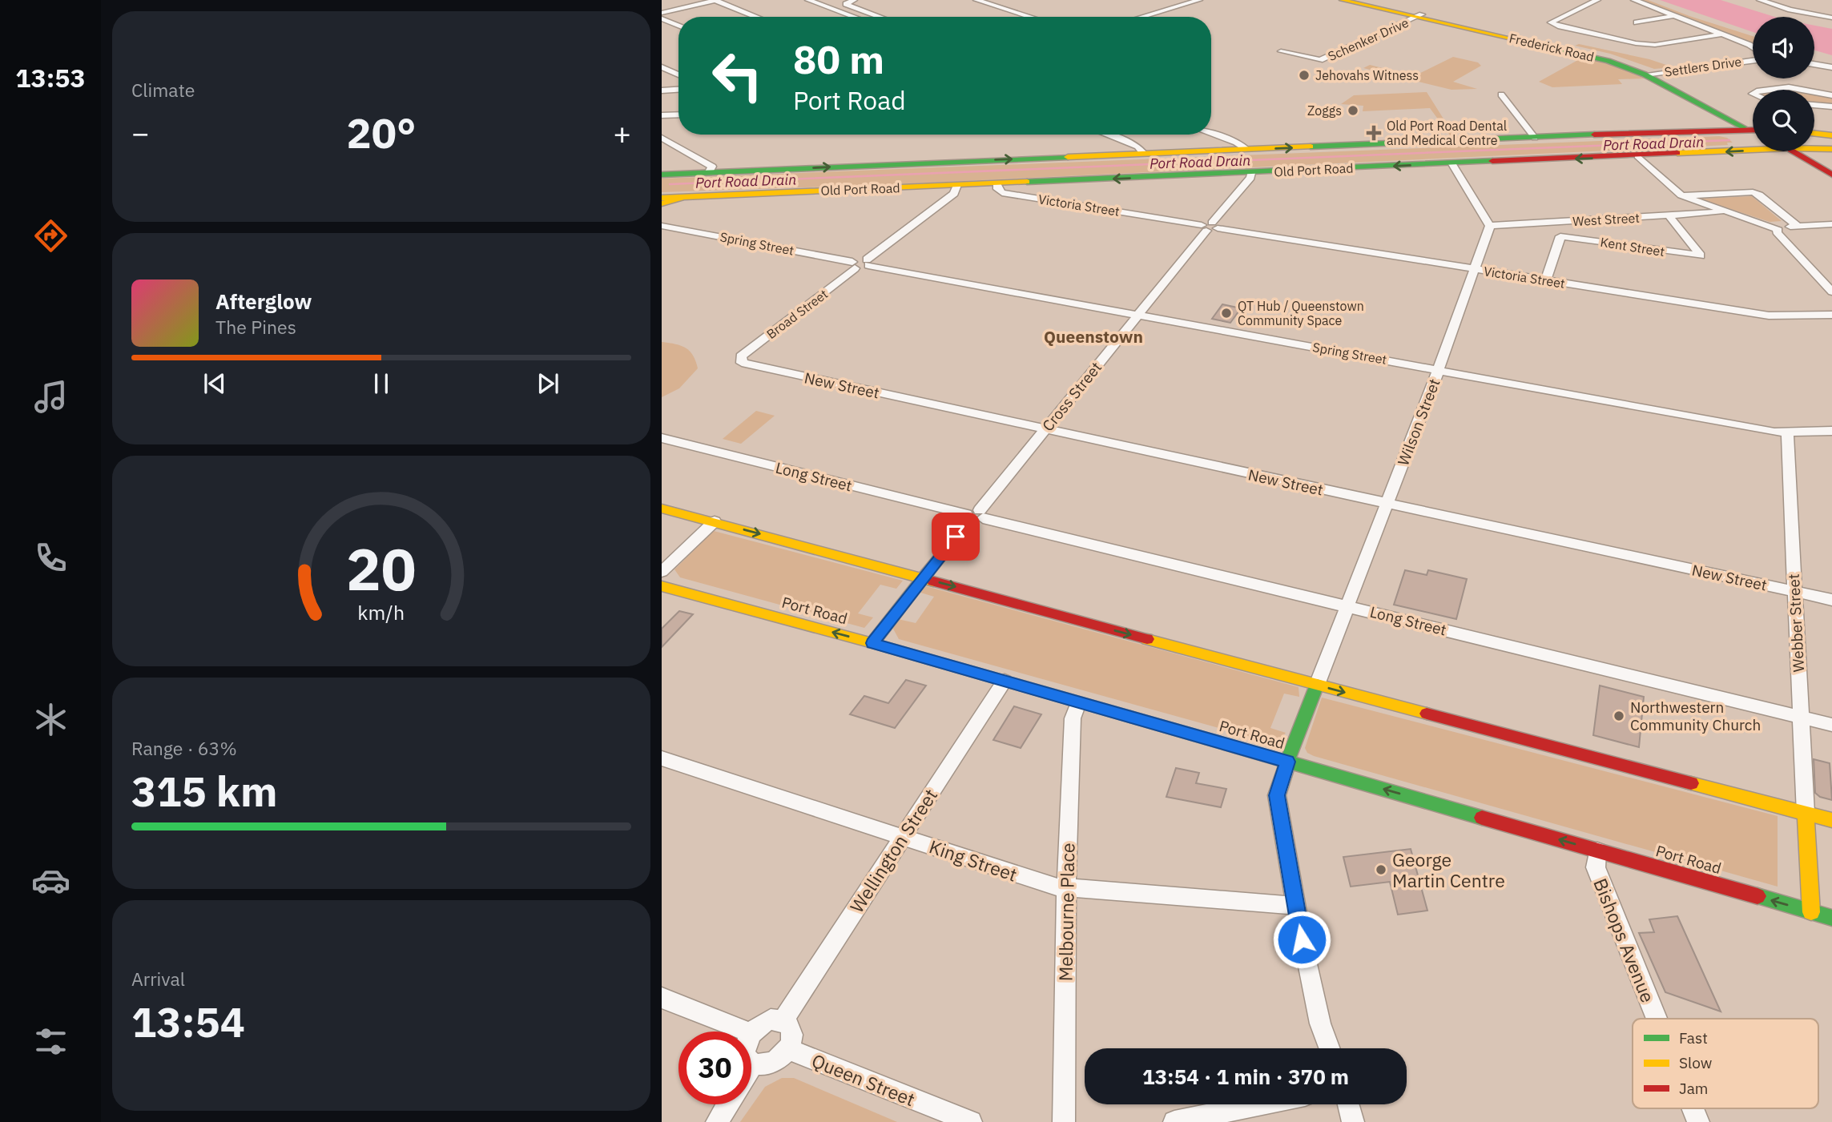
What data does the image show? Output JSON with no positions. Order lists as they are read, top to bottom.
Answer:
{
  "streets": {
    "main road": ["Frederick Road", "Old Port Road", "Port Road"],
    "street": [
      "Schenker Drive",
      "Settlers Drive",
      "Victoria Street",
      "West Street",
      "Spring Street",
      "Kent Street",
      "Broad Street",
      "New Street",
      "Cross Street",
      "Wilson Street",
      "Long Street",
      "Webber Street",
      "Wellington Street",
      "King Street",
      "Melbourne Place",
      "Bishops Avenue",
      "Queen Street"
    ]
  },
  "crossings": [
    ["Schenker Drive", "Frederick Road"],
    ["Frederick Road", "Settlers Drive"],
    ["Old Port Road", "Victoria Street"],
    ["Old Port Road", "Cross Street"],
    ["Victoria Street", "Kent Street"],
    ["Victoria Street", "Cross Street"],
    ["Victoria Street", "Wilson Street"],
    ["West Street", "Kent Street"],
    ["West Street", "Wilson Street"],
    ["Spring Street", "Broad Street"],
    ["Spring Street", "Cross Street"],
    ["Spring Street", "Wilson Street"],
    ["Spring Street", "Webber Street"],
    ["Broad Street", "New Street"],
    ["New Street", "Cross Street"],
    ["New Street", "Wilson Street"],
    ["New Street", "Webber Street"],
    ["Cross Street", "Long Street"],
    ["Wilson Street", "Long Street"],
    ["Long Street", "Webber Street"],
    ["Port Road", "Wellington Street"],
    ["Port Road", "Melbourne Place"],
    ["Port Road", "Bishops Avenue"],
    ["Wellington Street", "King Street"],
    ["King Street", "Melbourne Place"]
  ],
  "districts": ["Queenstown"],
  "water": ["Port Road Drain"],
  "places": {
    "other": [
      "Jehovahs Witness",
      "Zoggs",
      "QT Hub / Queenstown Community Space",
      "Northwestern Community Church",
      "George Martin Centre"
    ],
    "health": ["Old Port Road Dental and Medical Centre"]
  },
  "legend": ["Fast", "Slow", "Jam"],
  "page": {
    "tabs": "13:53",
    "tile": [
      "Climate",
      ["Range · 63%", "315 km"],
      ["Arrival", "13:54"]
    ],
    "turn": ["80 m", "Port Road"],
    "heat": ["−", "20°", "+"],
    "song": ["Afterglow", "The Pines"],
    "limit": "30",
    "trip": "13:54 · 1 min · 370 m",
    "gauge": ["20", "km/h"]
  }
}
